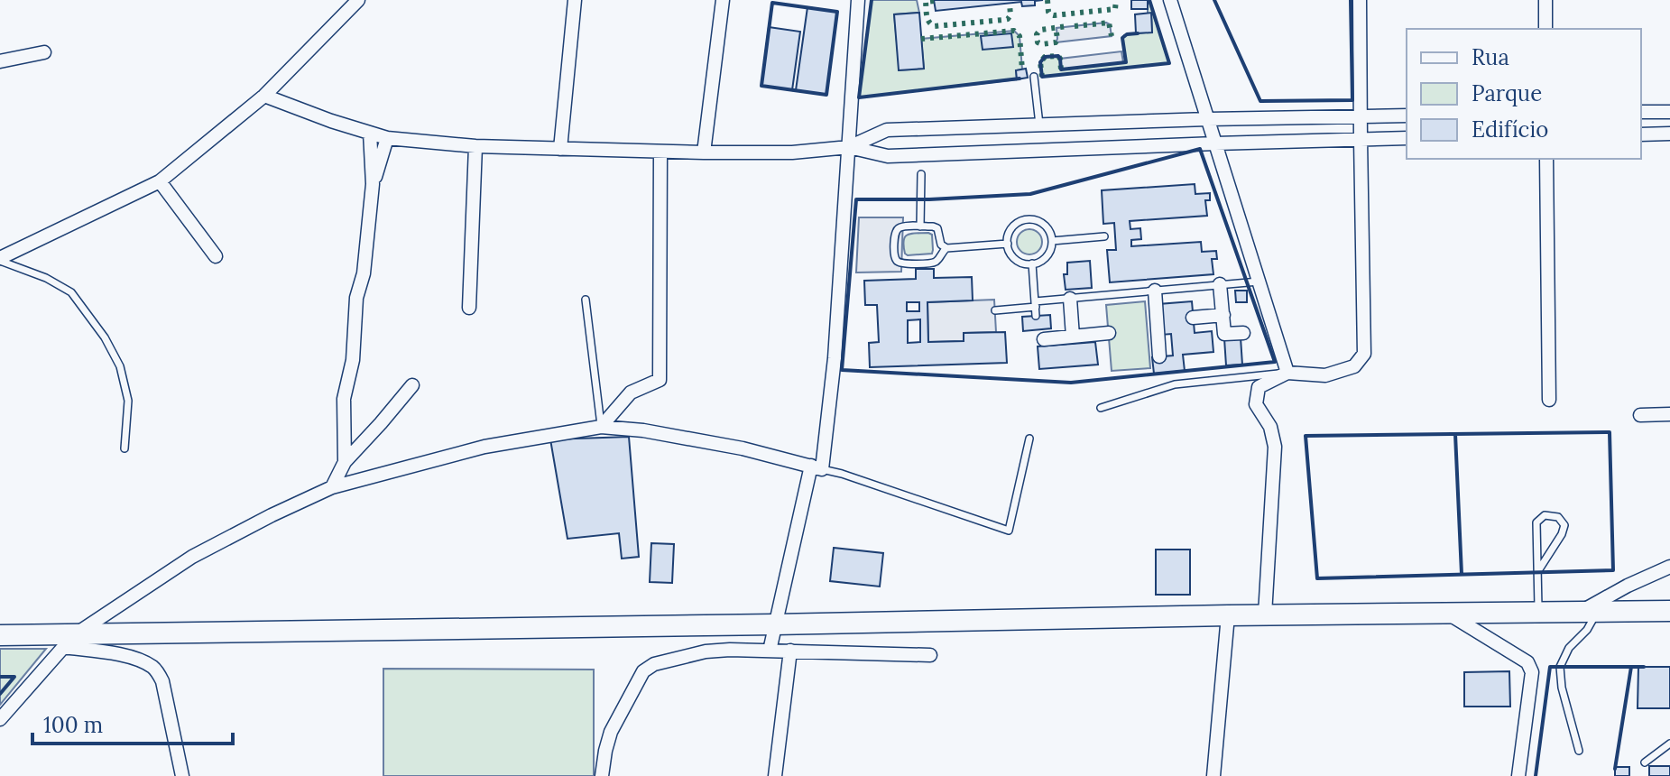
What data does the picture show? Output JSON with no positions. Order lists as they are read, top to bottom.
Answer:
{
  "legend": ["Rua", "Parque", "Edifício"],
  "scale_bar": "100 m"
}
